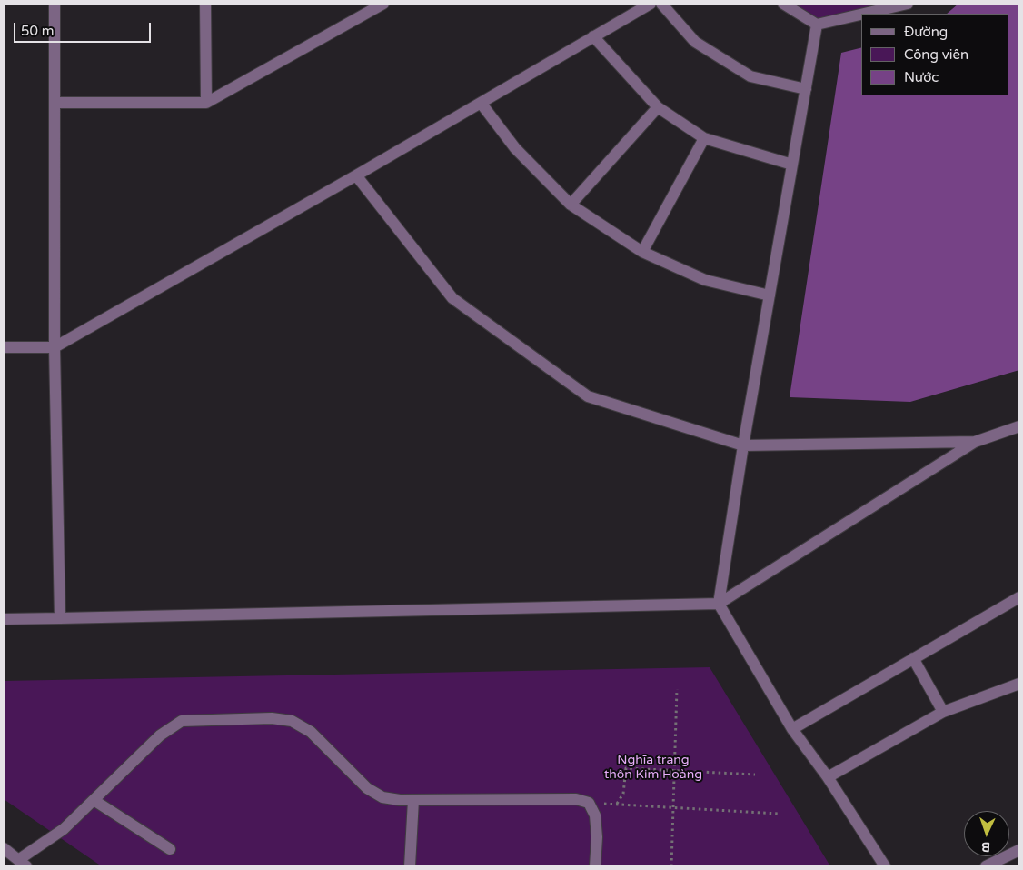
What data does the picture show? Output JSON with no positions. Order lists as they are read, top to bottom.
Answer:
{
  "parks": ["Nghĩa trang thôn Kim Hoàng"],
  "legend": ["Đường", "Công viên", "Nước"],
  "scale_bar": "50 m",
  "north": "bottom"
}
